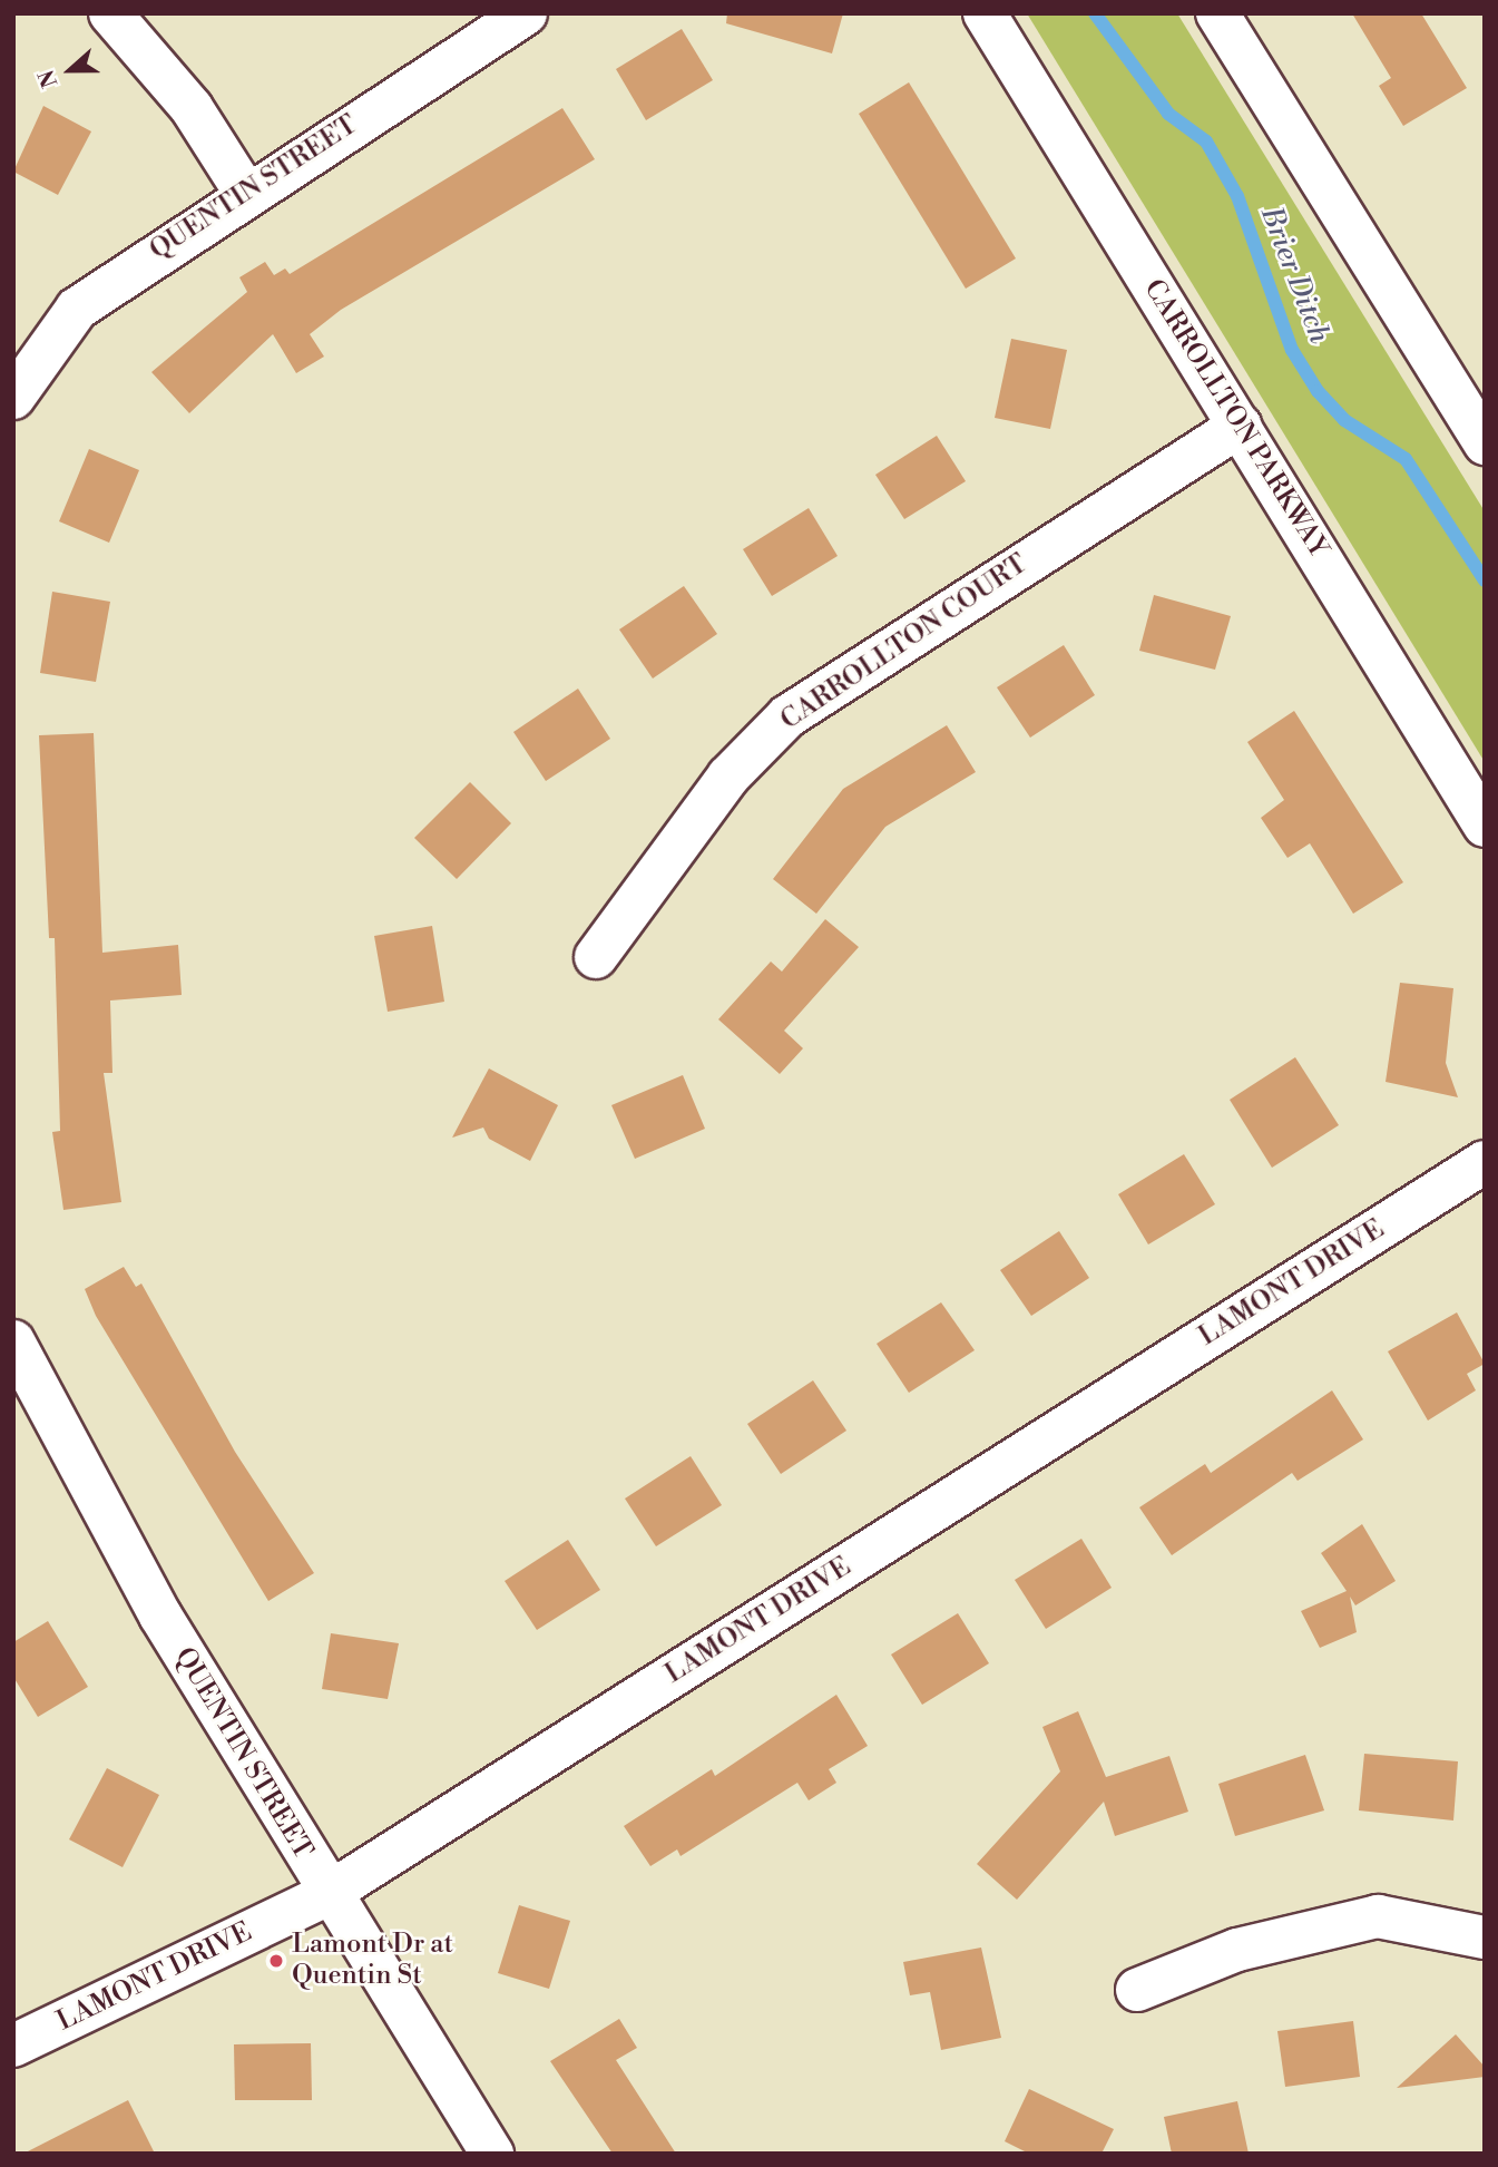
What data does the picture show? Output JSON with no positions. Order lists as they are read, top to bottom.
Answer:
{
  "streets": {
    "street": [
      "QUENTIN STREET",
      "CARROLLTON PARKWAY",
      "CARROLLTON COURT",
      "LAMONT DRIVE"
    ]
  },
  "crossings": [
    ["QUENTIN STREET", "LAMONT DRIVE"],
    ["CARROLLTON PARKWAY", "CARROLLTON COURT"]
  ],
  "water": ["Brier Ditch"],
  "places": ["Lamont Dr at Quentin St"],
  "north": "left"
}
